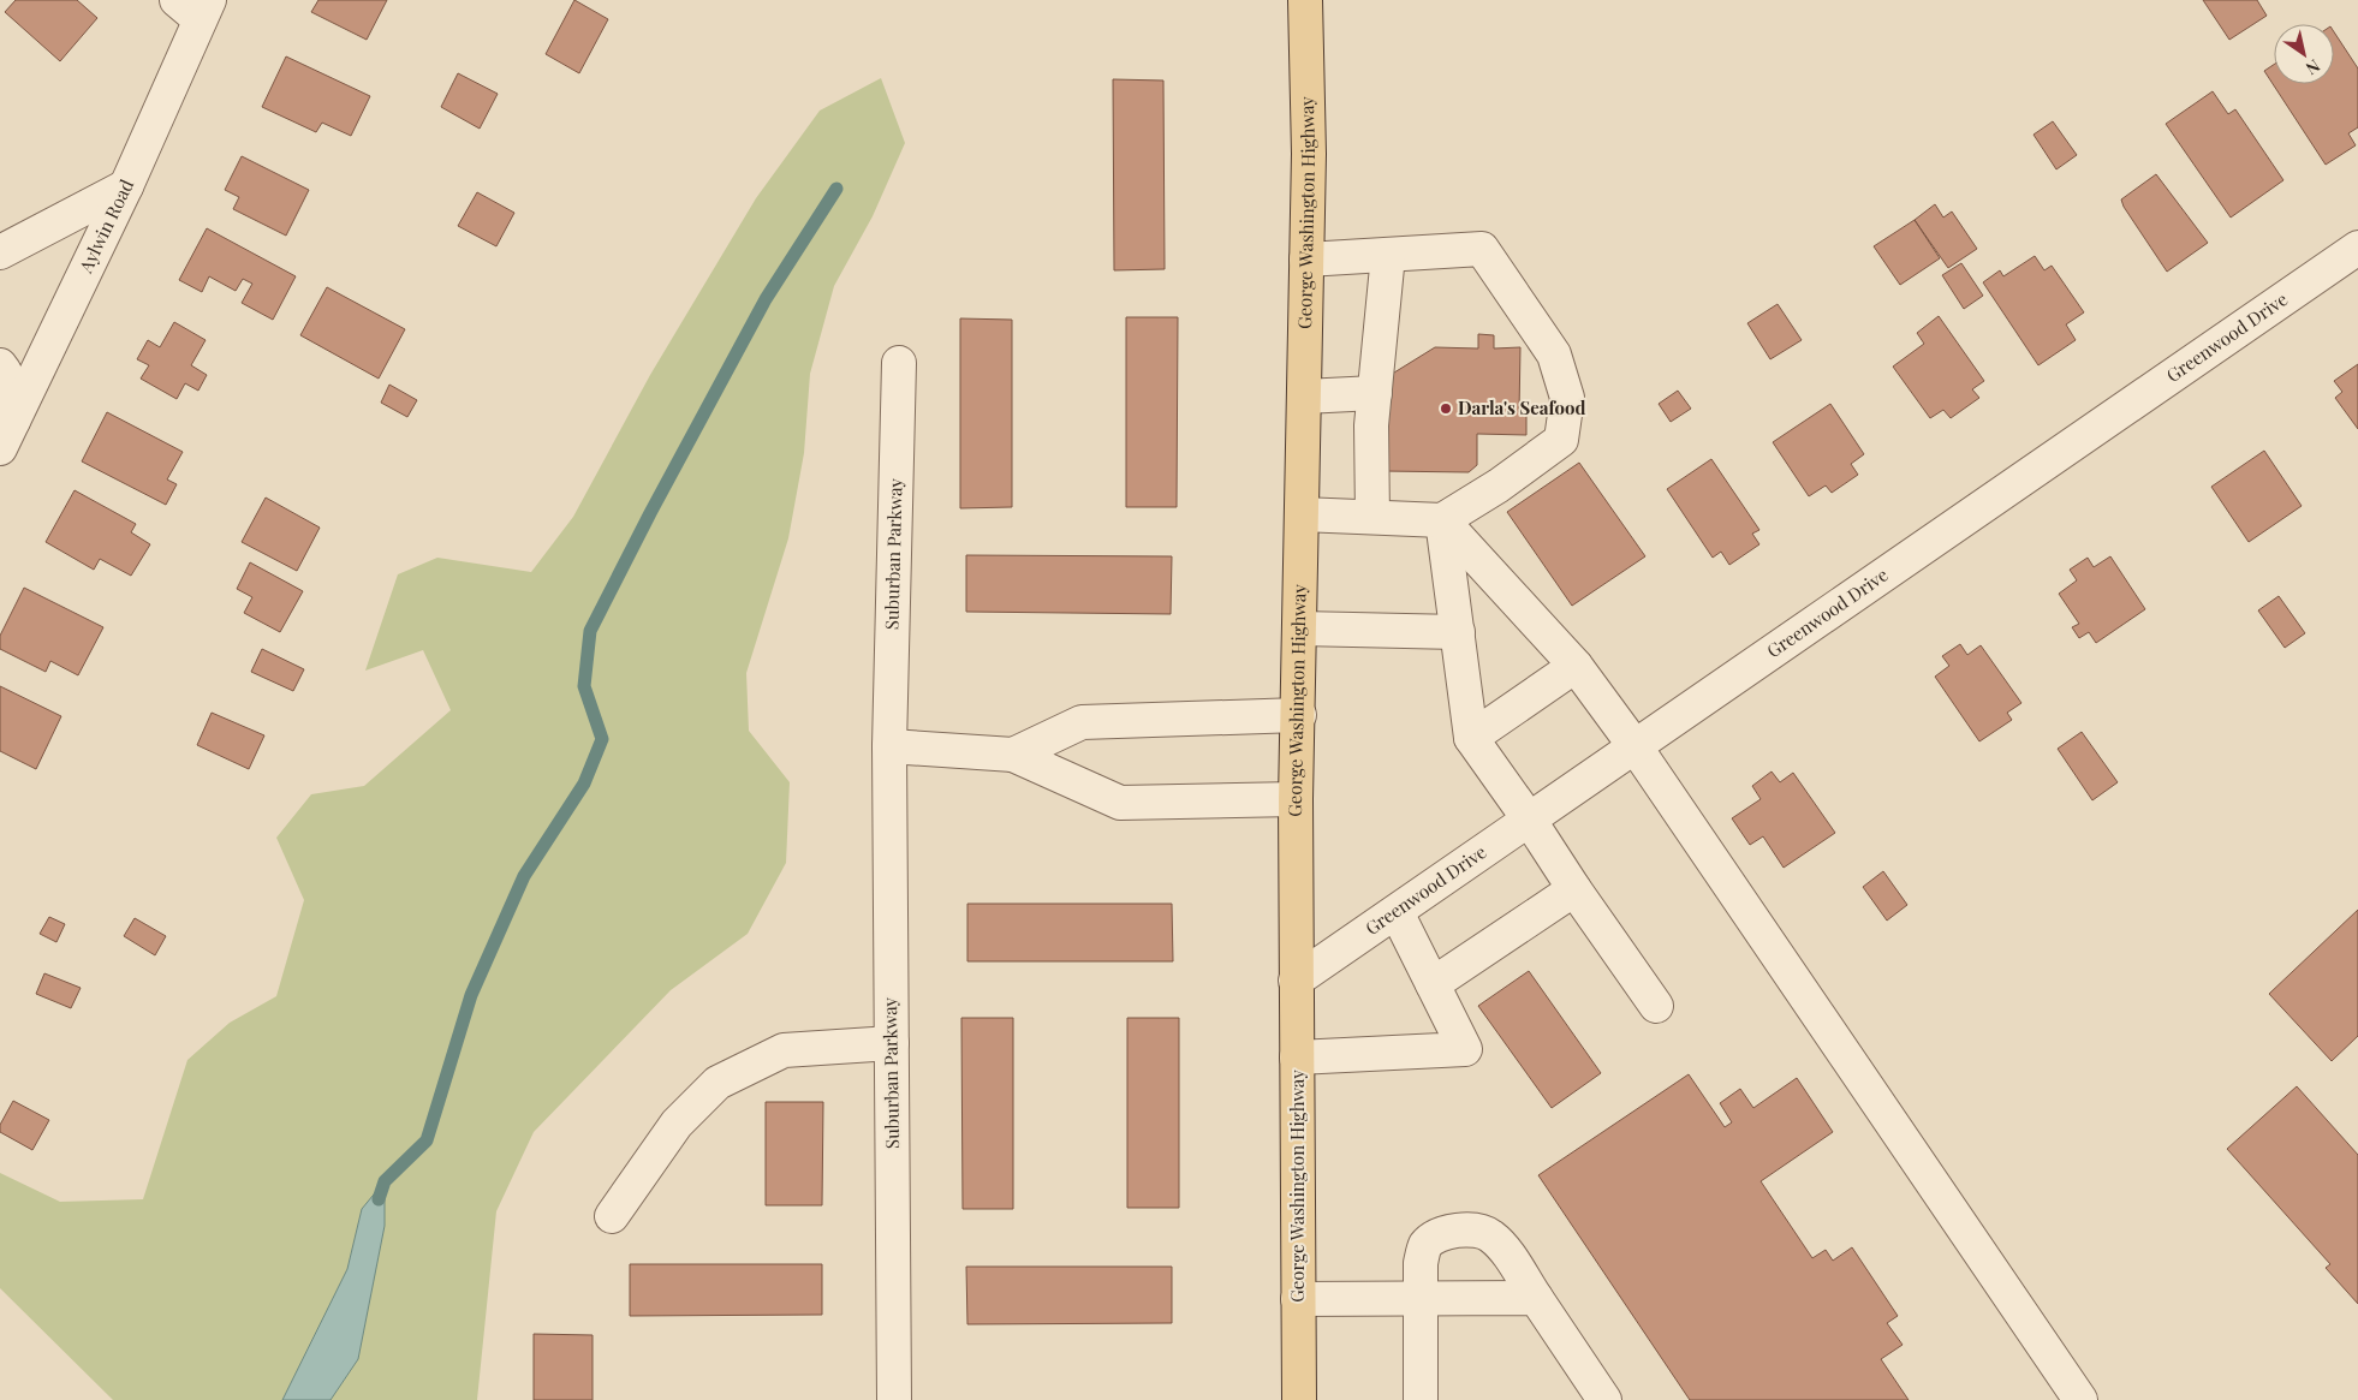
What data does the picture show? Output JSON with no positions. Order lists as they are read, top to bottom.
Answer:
{
  "streets": {
    "main road": ["George Washington Highway"],
    "street": ["Aylwin Road", "Greenwood Drive", "Suburban Parkway"]
  },
  "crossings": [
    ["George Washington Highway", "Greenwood Drive"]
  ],
  "places": ["Darla's Seafood"],
  "north": "bottom right"
}
